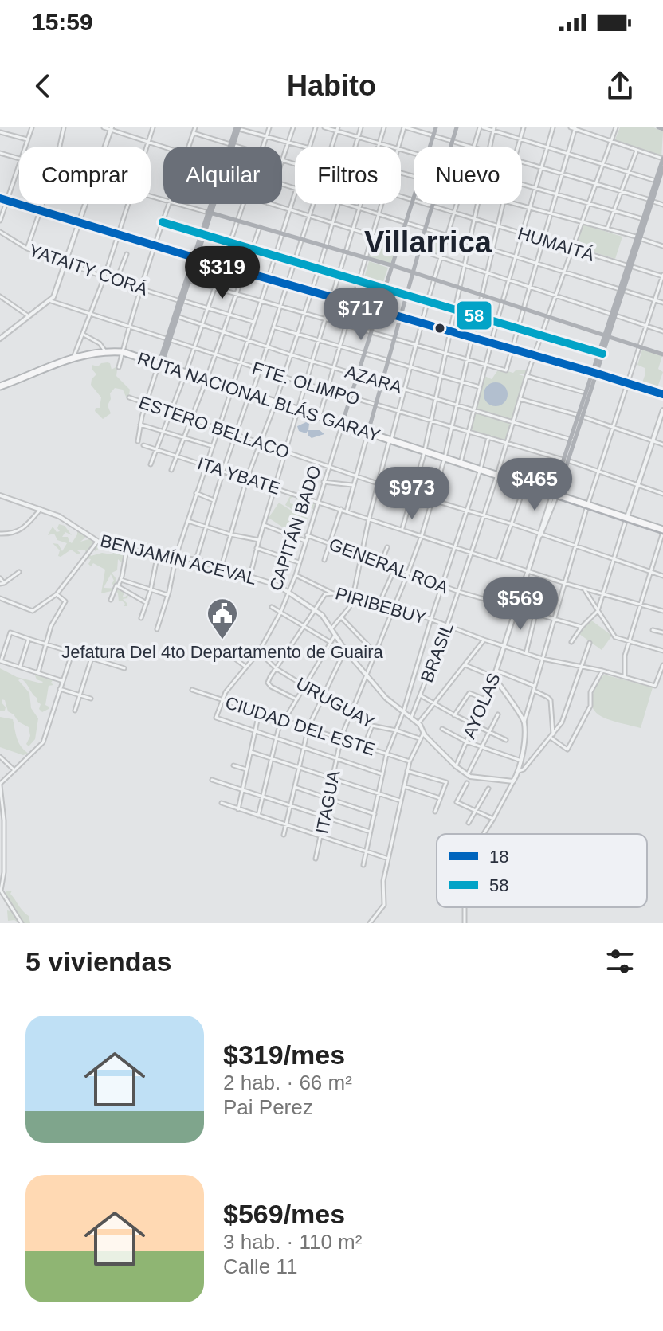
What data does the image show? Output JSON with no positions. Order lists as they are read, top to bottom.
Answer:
{
  "streets": {
    "highway": ["RUTA NACIONAL BLÁS GARAY"],
    "street": [
      "HUMAITÁ",
      "YATAITY CORÁ",
      "AZARA",
      "FTE. OLIMPO",
      "ESTERO BELLACO",
      "ITA YBATE",
      "CAPITÁN BADO",
      "BENJAMÍN ACEVAL",
      "GENERAL ROA",
      "PIRIBEBUY",
      "BRASIL",
      "URUGUAY",
      "AYOLAS",
      "CIUDAD DEL ESTE",
      "ITAGUA"
    ]
  },
  "crossings": [
    ["HUMAITÁ", "BRASIL"],
    ["HUMAITÁ", "ITAGUA"],
    ["AZARA", "BRASIL"],
    ["AZARA", "ITAGUA"],
    ["FTE. OLIMPO", "BRASIL"],
    ["FTE. OLIMPO", "ITAGUA"],
    ["RUTA NACIONAL BLÁS GARAY", "CAPITÁN BADO"],
    ["RUTA NACIONAL BLÁS GARAY", "BRASIL"],
    ["RUTA NACIONAL BLÁS GARAY", "AYOLAS"],
    ["RUTA NACIONAL BLÁS GARAY", "ITAGUA"],
    ["ESTERO BELLACO", "CAPITÁN BADO"],
    ["ESTERO BELLACO", "BRASIL"],
    ["ESTERO BELLACO", "AYOLAS"],
    ["ESTERO BELLACO", "ITAGUA"],
    ["ITA YBATE", "CAPITÁN BADO"],
    ["ITA YBATE", "BRASIL"],
    ["ITA YBATE", "AYOLAS"],
    ["ITA YBATE", "ITAGUA"],
    ["CAPITÁN BADO", "BENJAMÍN ACEVAL"],
    ["CAPITÁN BADO", "GENERAL ROA"],
    ["CAPITÁN BADO", "PIRIBEBUY"],
    ["CAPITÁN BADO", "URUGUAY"],
    ["CAPITÁN BADO", "CIUDAD DEL ESTE"],
    ["BENJAMÍN ACEVAL", "BRASIL"],
    ["BENJAMÍN ACEVAL", "AYOLAS"],
    ["BENJAMÍN ACEVAL", "ITAGUA"],
    ["GENERAL ROA", "BRASIL"],
    ["GENERAL ROA", "AYOLAS"],
    ["GENERAL ROA", "ITAGUA"],
    ["PIRIBEBUY", "BRASIL"],
    ["PIRIBEBUY", "AYOLAS"],
    ["PIRIBEBUY", "ITAGUA"],
    ["URUGUAY", "ITAGUA"],
    ["CIUDAD DEL ESTE", "ITAGUA"]
  ],
  "districts": ["Villarrica"],
  "places": {
    "public building": ["Jefatura Del 4to Departamento de Guaira"]
  },
  "lines": ["transit line 18", "transit line 58"],
  "legend": ["18", "58"],
  "page": {
    "status": "15:59",
    "header": "Habito",
    "chip": [
      "Comprar",
      "Alquilar",
      "Filtros",
      "Nuevo"
    ],
    "price": [
      "$319",
      "$717",
      "$465",
      "$973",
      "$569"
    ],
    "heading": "5 viviendas",
    "list": [
      {
        "name": "$319/mes",
        "note": "2 hab. · 66 m² · Pai Perez"
      },
      {
        "name": "$569/mes",
        "note": "3 hab. · 110 m² · Calle 11"
      }
    ]
  }
}
